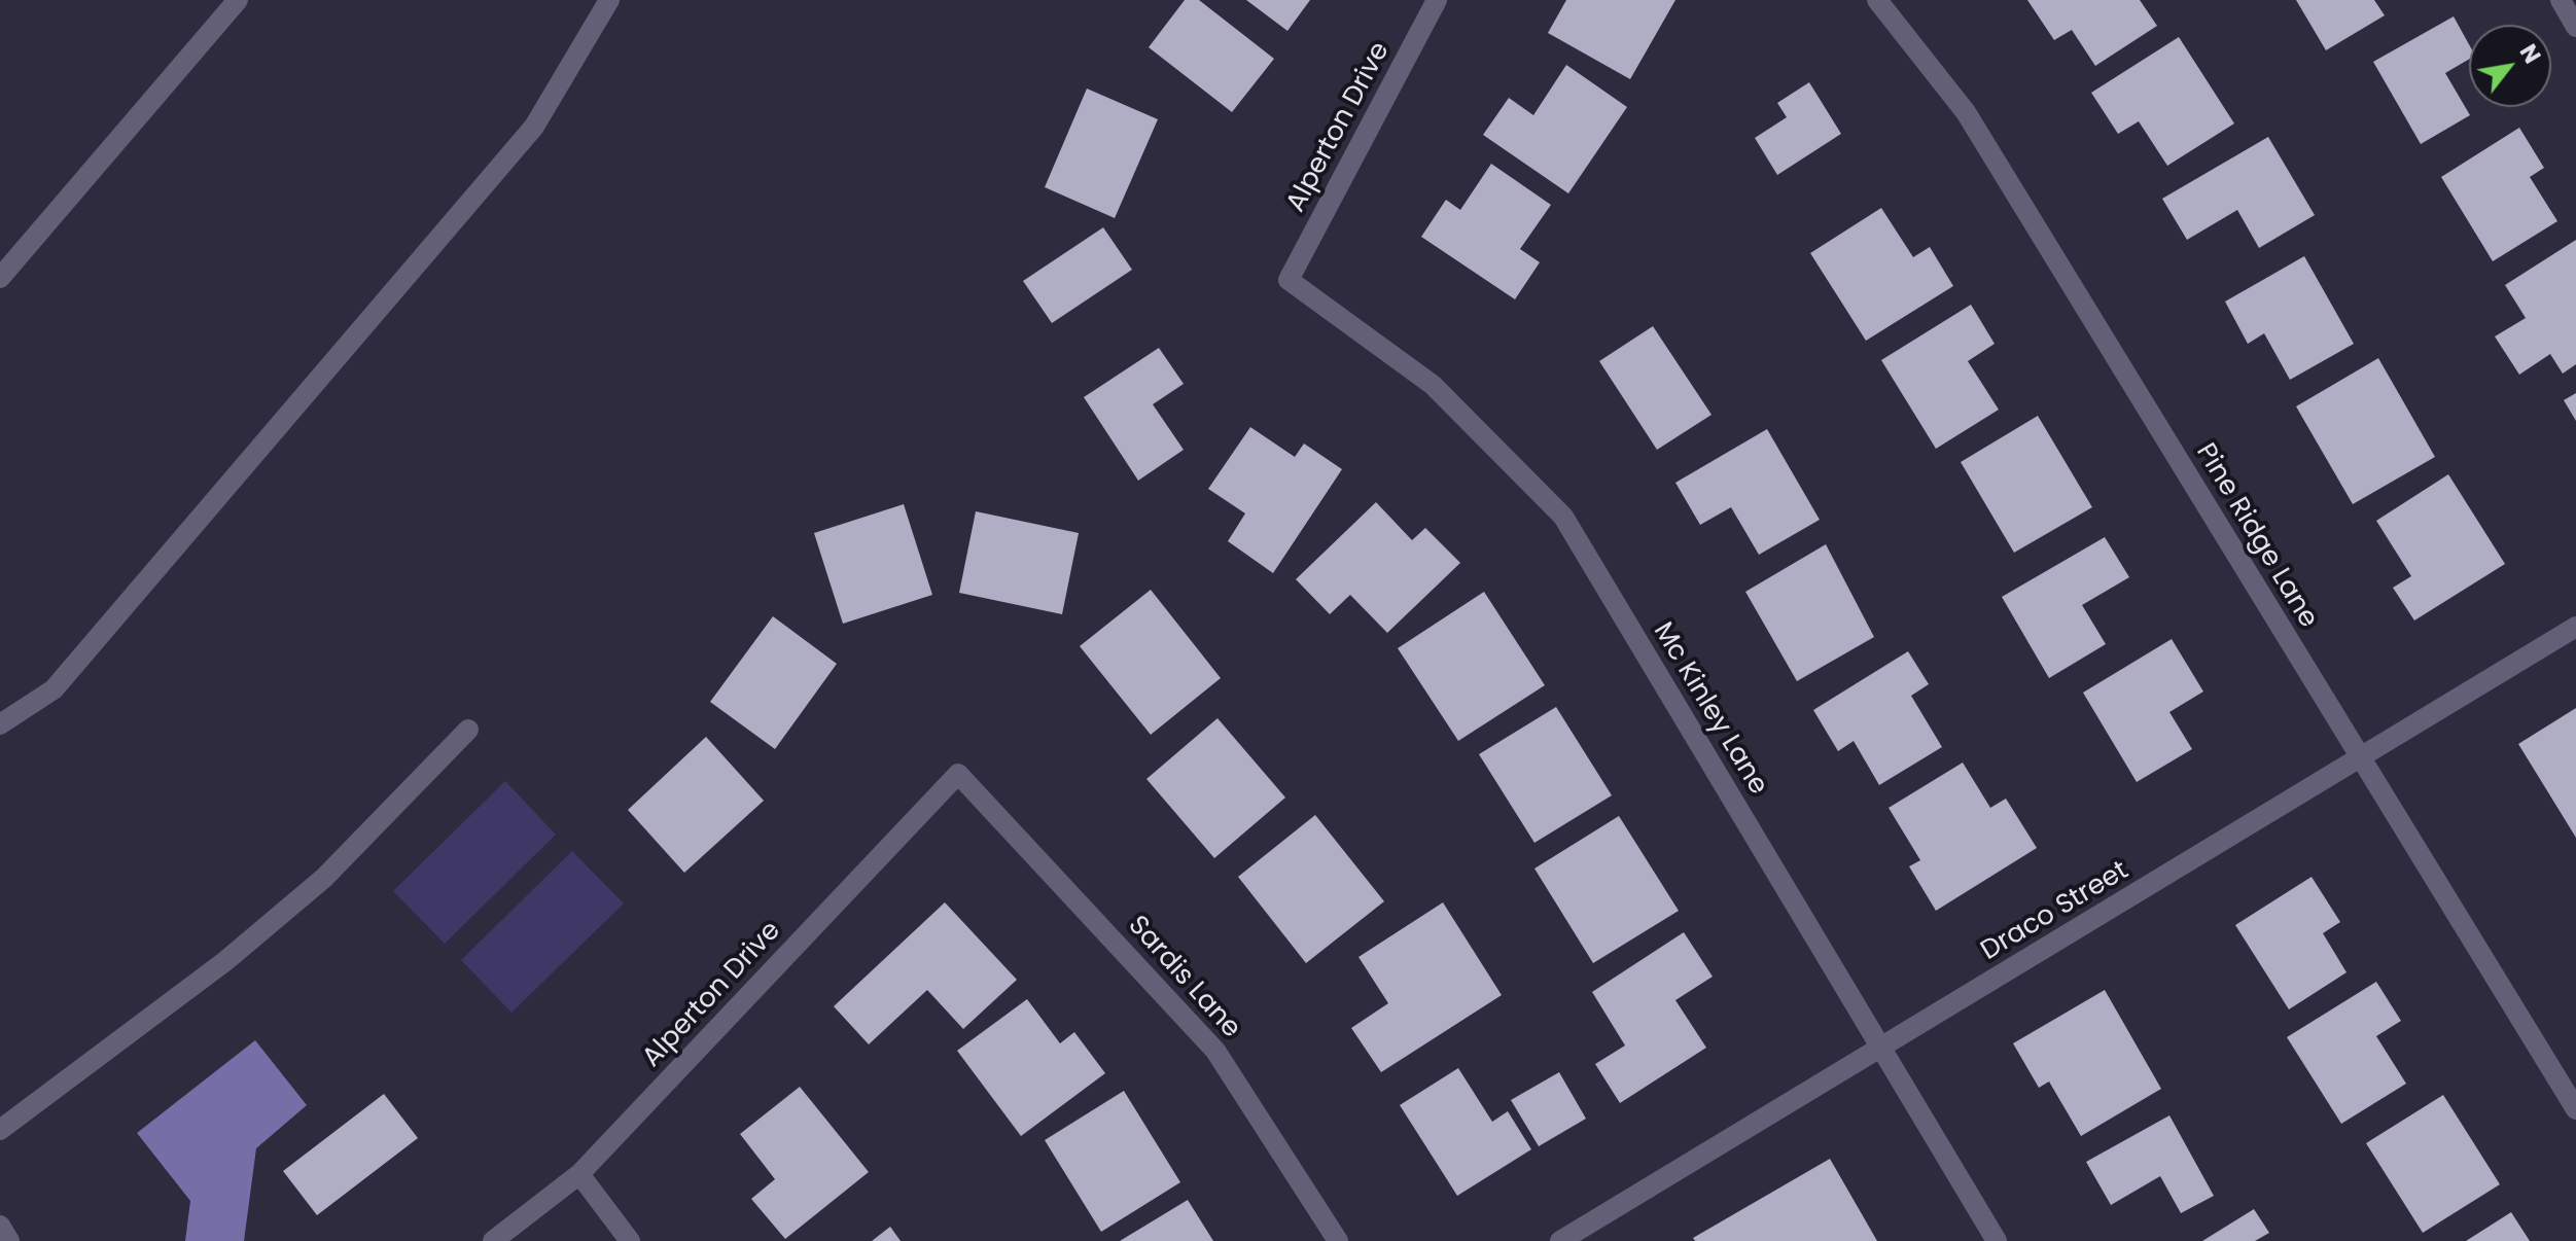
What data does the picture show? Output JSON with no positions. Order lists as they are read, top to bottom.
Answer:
{
  "streets": {
    "street": [
      "Alperton Drive",
      "Pine Ridge Lane",
      "Mc Kinley Lane",
      "Draco Street",
      "Sardis Lane"
    ]
  },
  "crossings": [
    ["Alperton Drive", "Mc Kinley Lane"],
    ["Alperton Drive", "Sardis Lane"],
    ["Pine Ridge Lane", "Draco Street"],
    ["Mc Kinley Lane", "Draco Street"]
  ],
  "north": "top right"
}
